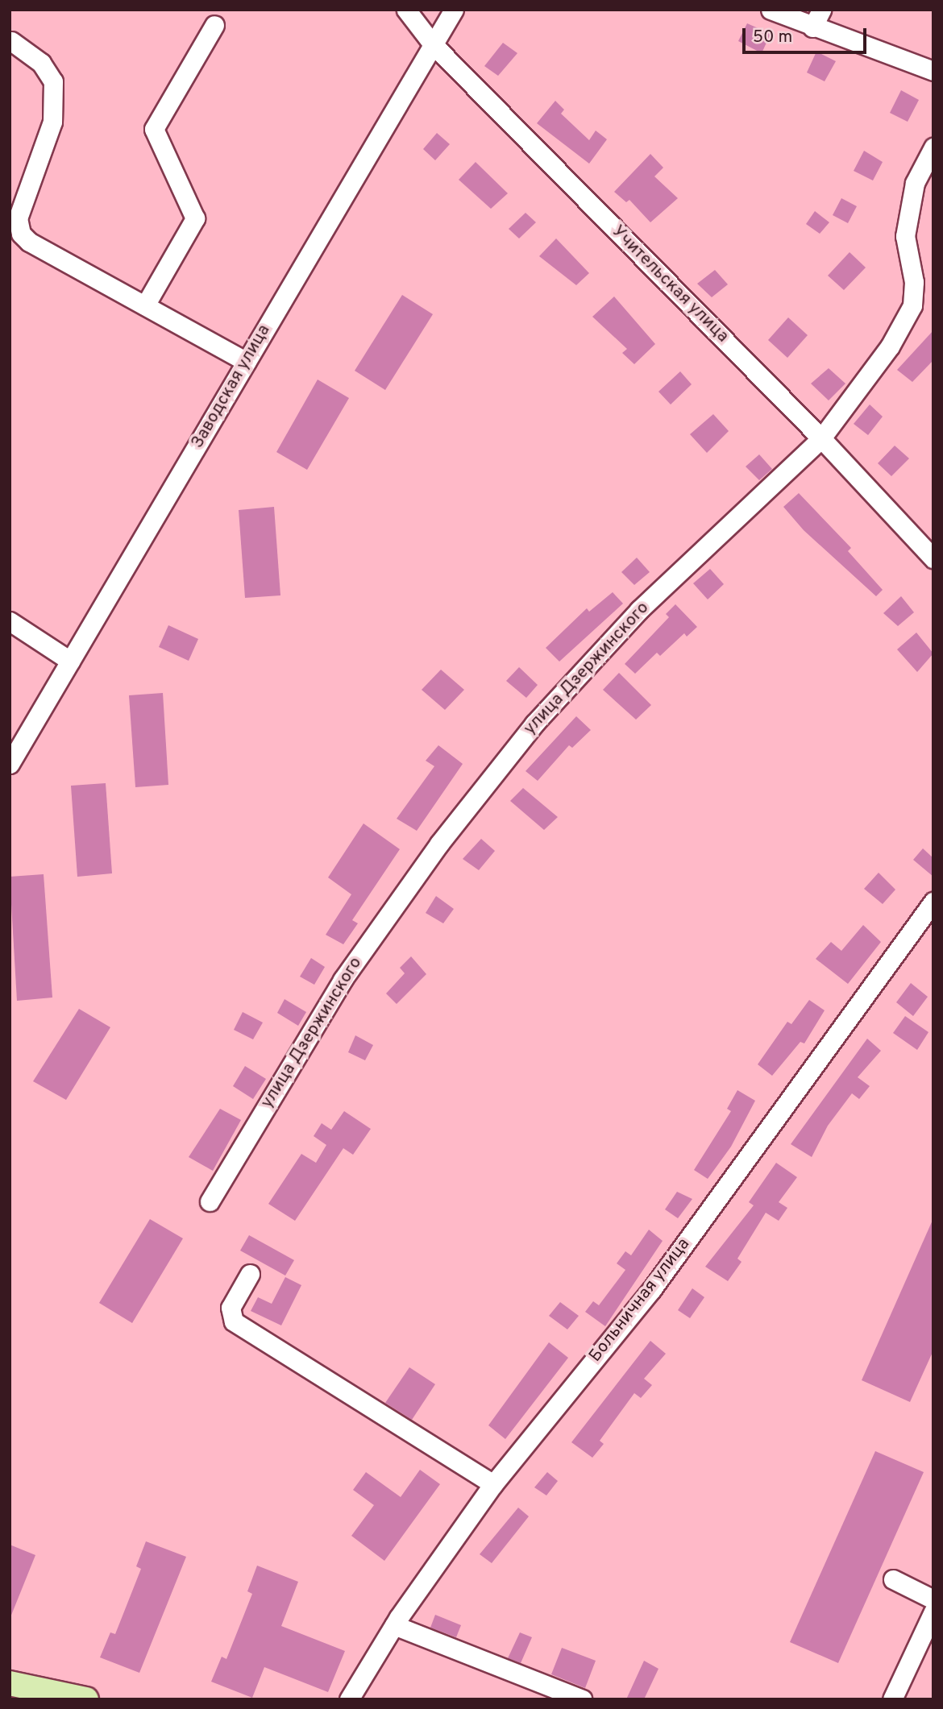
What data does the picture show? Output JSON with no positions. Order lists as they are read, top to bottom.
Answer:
{
  "streets": {
    "street": [
      "Учительская улица",
      "Заводская улица",
      "улица Дзержинского",
      "Больничная улица"
    ]
  },
  "crossings": [
    ["Учительская улица", "Заводская улица"],
    ["Учительская улица", "улица Дзержинского"]
  ],
  "scale_bar": "50 m"
}
